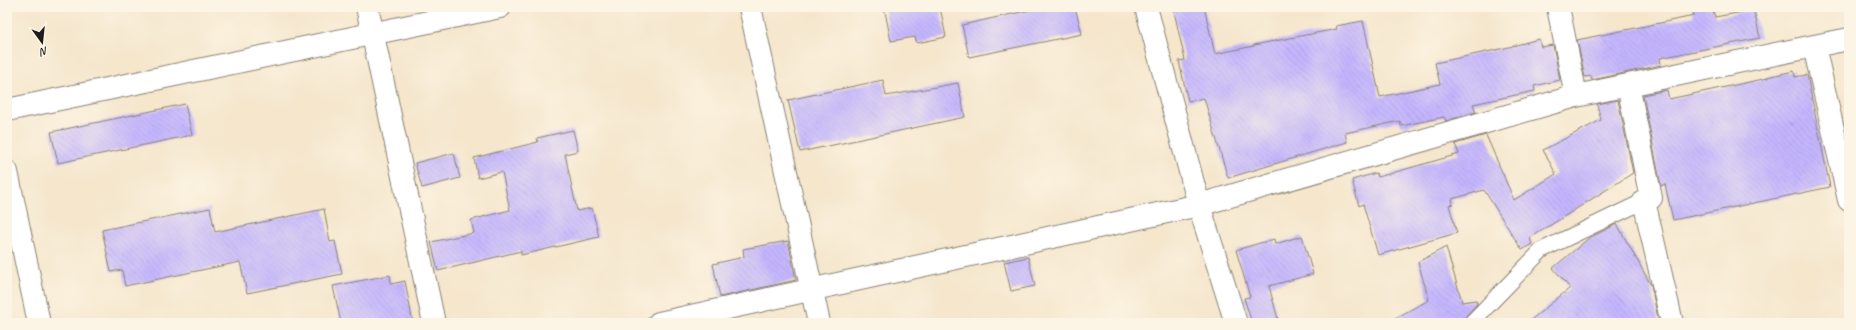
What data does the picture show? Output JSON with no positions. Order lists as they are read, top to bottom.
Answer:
{
  "north": "bottom"
}
